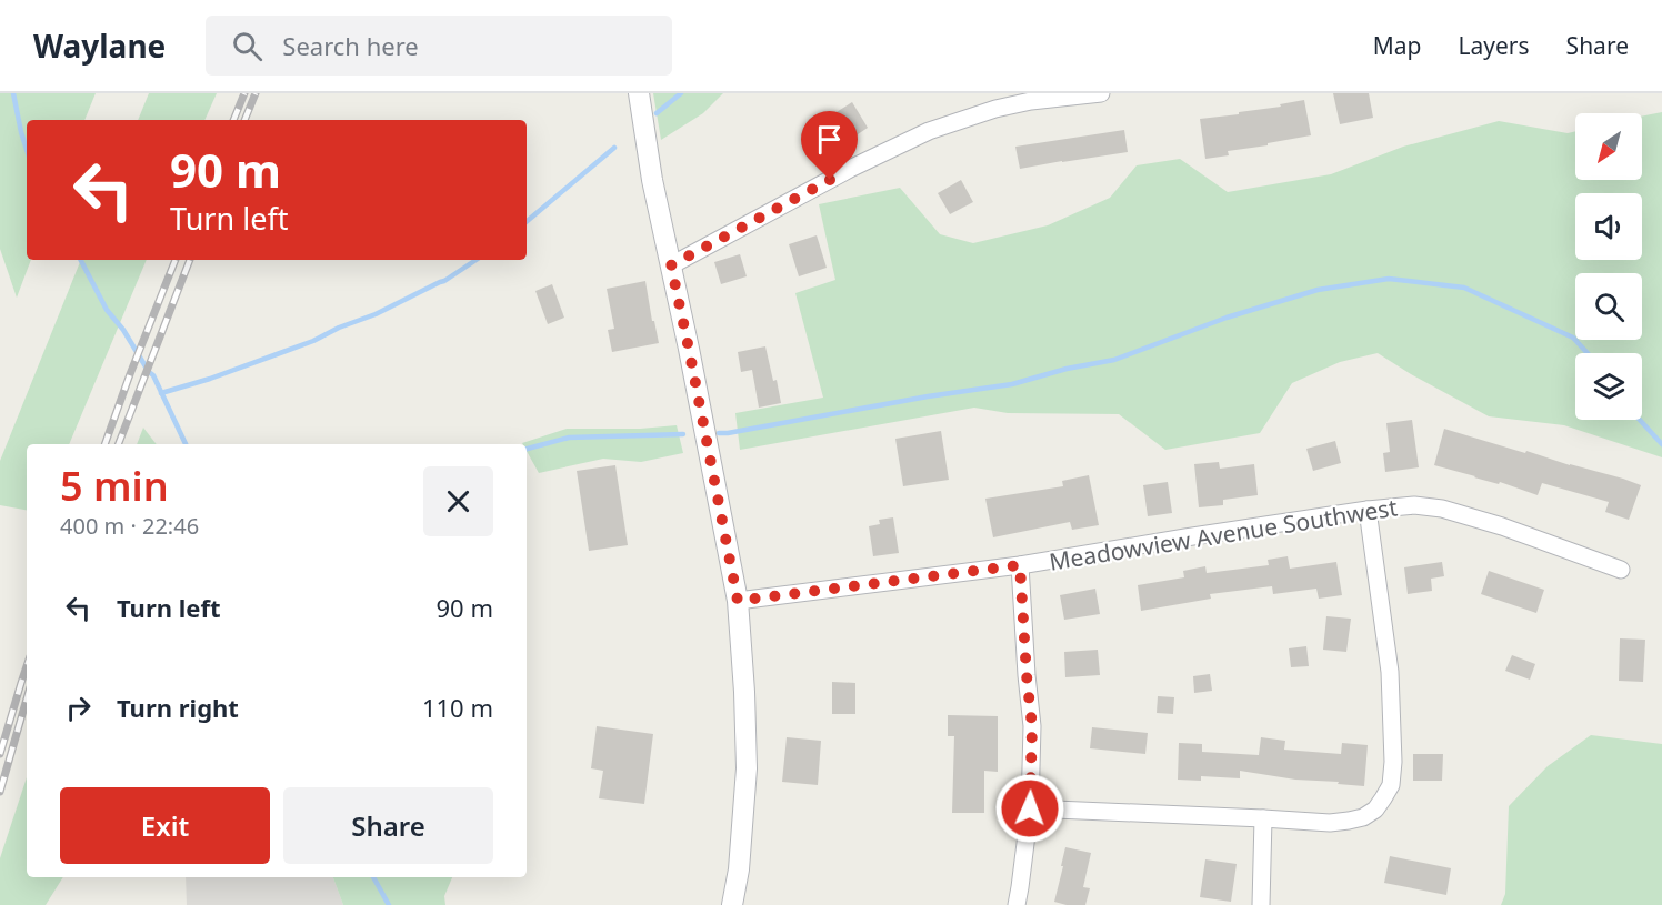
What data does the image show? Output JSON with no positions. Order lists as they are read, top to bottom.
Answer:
{
  "streets": {
    "street": ["Meadowview Avenue Southwest"]
  },
  "north": "bottom left",
  "page": {
    "header": "Waylane",
    "search": "Search here",
    "nav": ["Map", "Layers", "Share"],
    "turn": ["90 m", "Turn left"],
    "heading": ["5 min", "400 m · 22:46"],
    "list": [
      {
        "name": "Turn left",
        "value": "90 m"
      },
      {
        "name": "Turn right",
        "value": "110 m"
      }
    ],
    "buttons": ["Exit", "Share"]
  }
}
